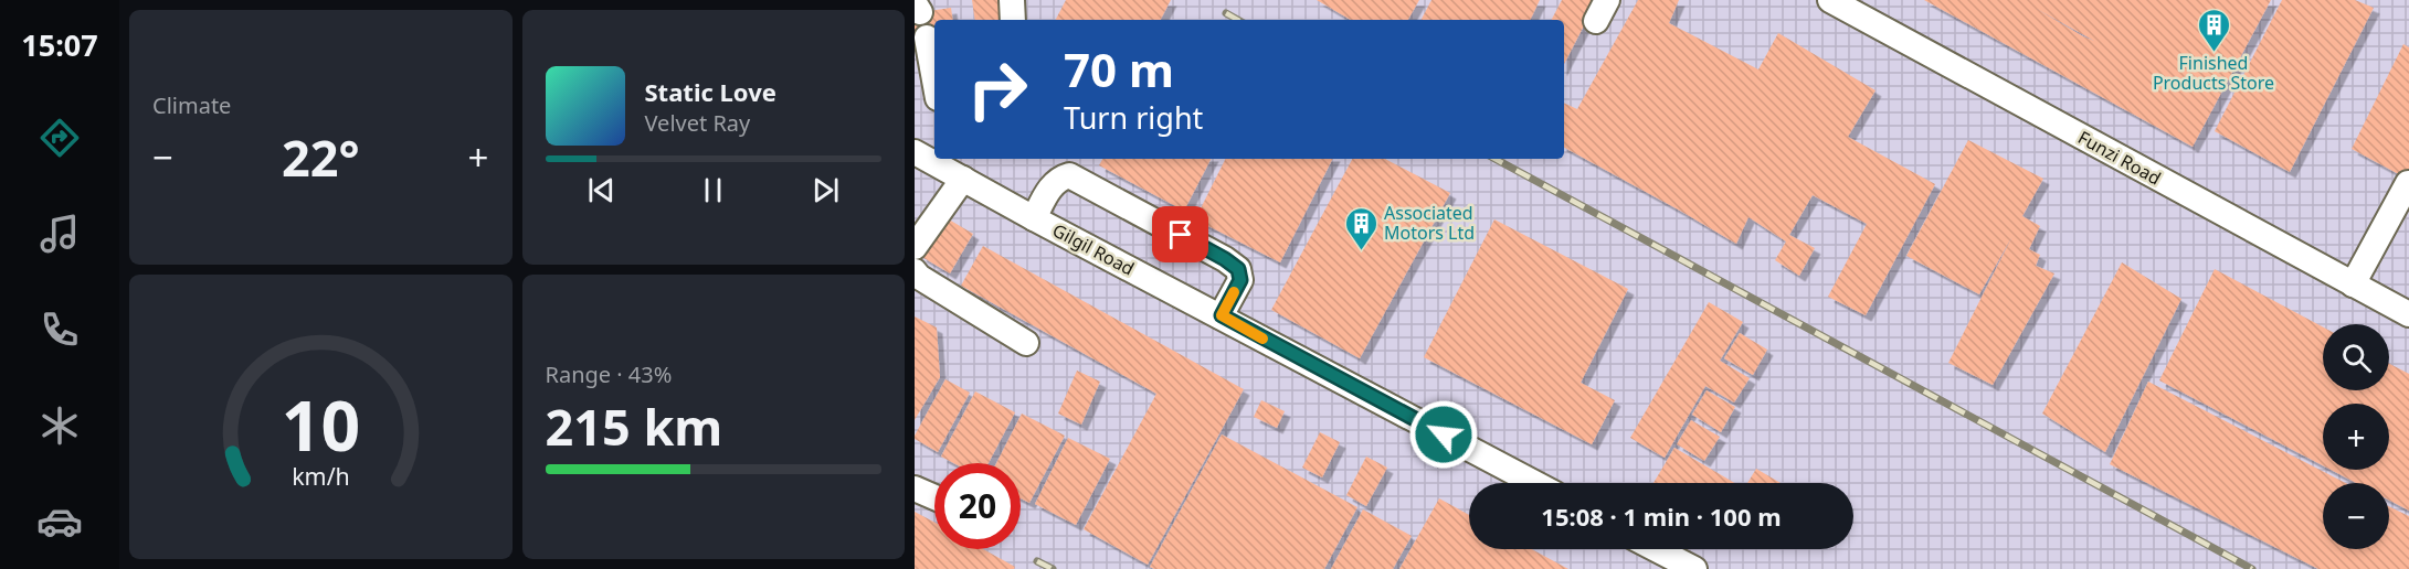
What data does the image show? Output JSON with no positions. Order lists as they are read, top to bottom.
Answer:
{
  "streets": {
    "lane": ["Funzi Road", "Gilgil Road"]
  },
  "places": {
    "building": ["Finished Products Store", "Associated Motors Ltd"]
  },
  "page": {
    "tabs": "15:07",
    "tile": [
      "Climate",
      ["Range · 43%", "215 km"]
    ],
    "turn": ["70 m", "Turn right"],
    "song": ["Static Love", "Velvet Ray"],
    "heat": ["−", "22°", "+"],
    "map_buttons": ["+", "−"],
    "limit": "20",
    "trip": "15:08 · 1 min · 100 m",
    "gauge": ["10", "km/h"]
  }
}
